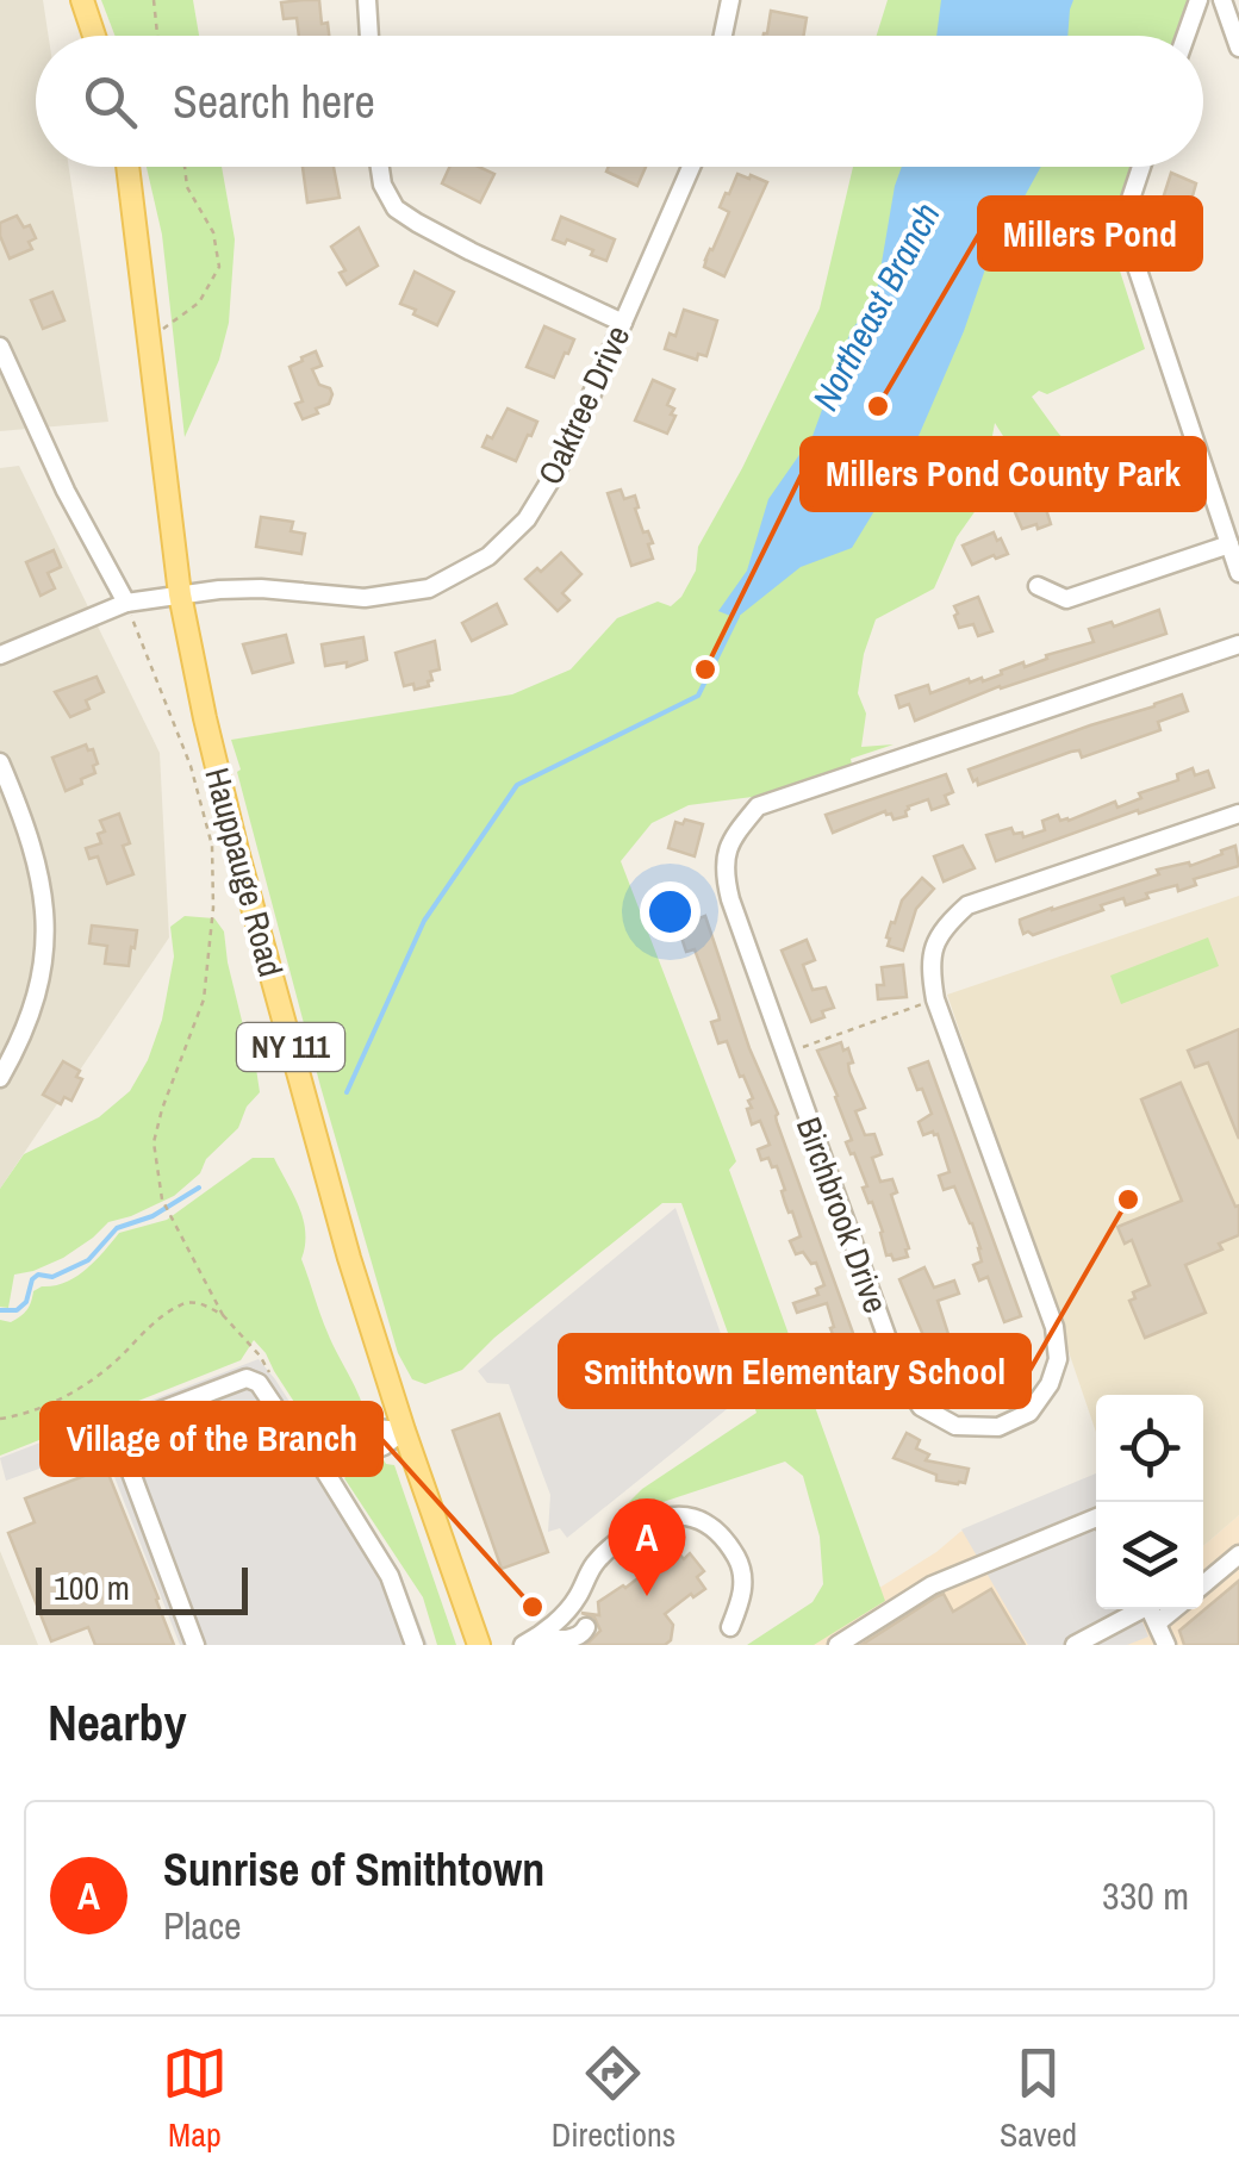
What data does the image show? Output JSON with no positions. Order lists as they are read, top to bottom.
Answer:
{
  "streets": {
    "main road": ["Hauppauge Road", "NY 111"],
    "street": ["Oaktree Drive", "Birchbrook Drive"]
  },
  "crossings": [
    ["Oaktree Drive", "Hauppauge Road"]
  ],
  "water": ["Northeast Branch"],
  "places": [
    "Millers Pond",
    "Millers Pond County Park",
    "Smithtown Elementary School",
    "Village of the Branch"
  ],
  "scale_bar": "100 m",
  "page": {
    "search": "Search here",
    "pins": "A",
    "scale": "100 m",
    "heading": "Nearby",
    "list": [
      {
        "mark": "A",
        "name": "Sunrise of Smithtown",
        "note": "Place",
        "value": "330 m"
      }
    ],
    "nav": ["Map", "Directions", "Saved"]
  }
}
